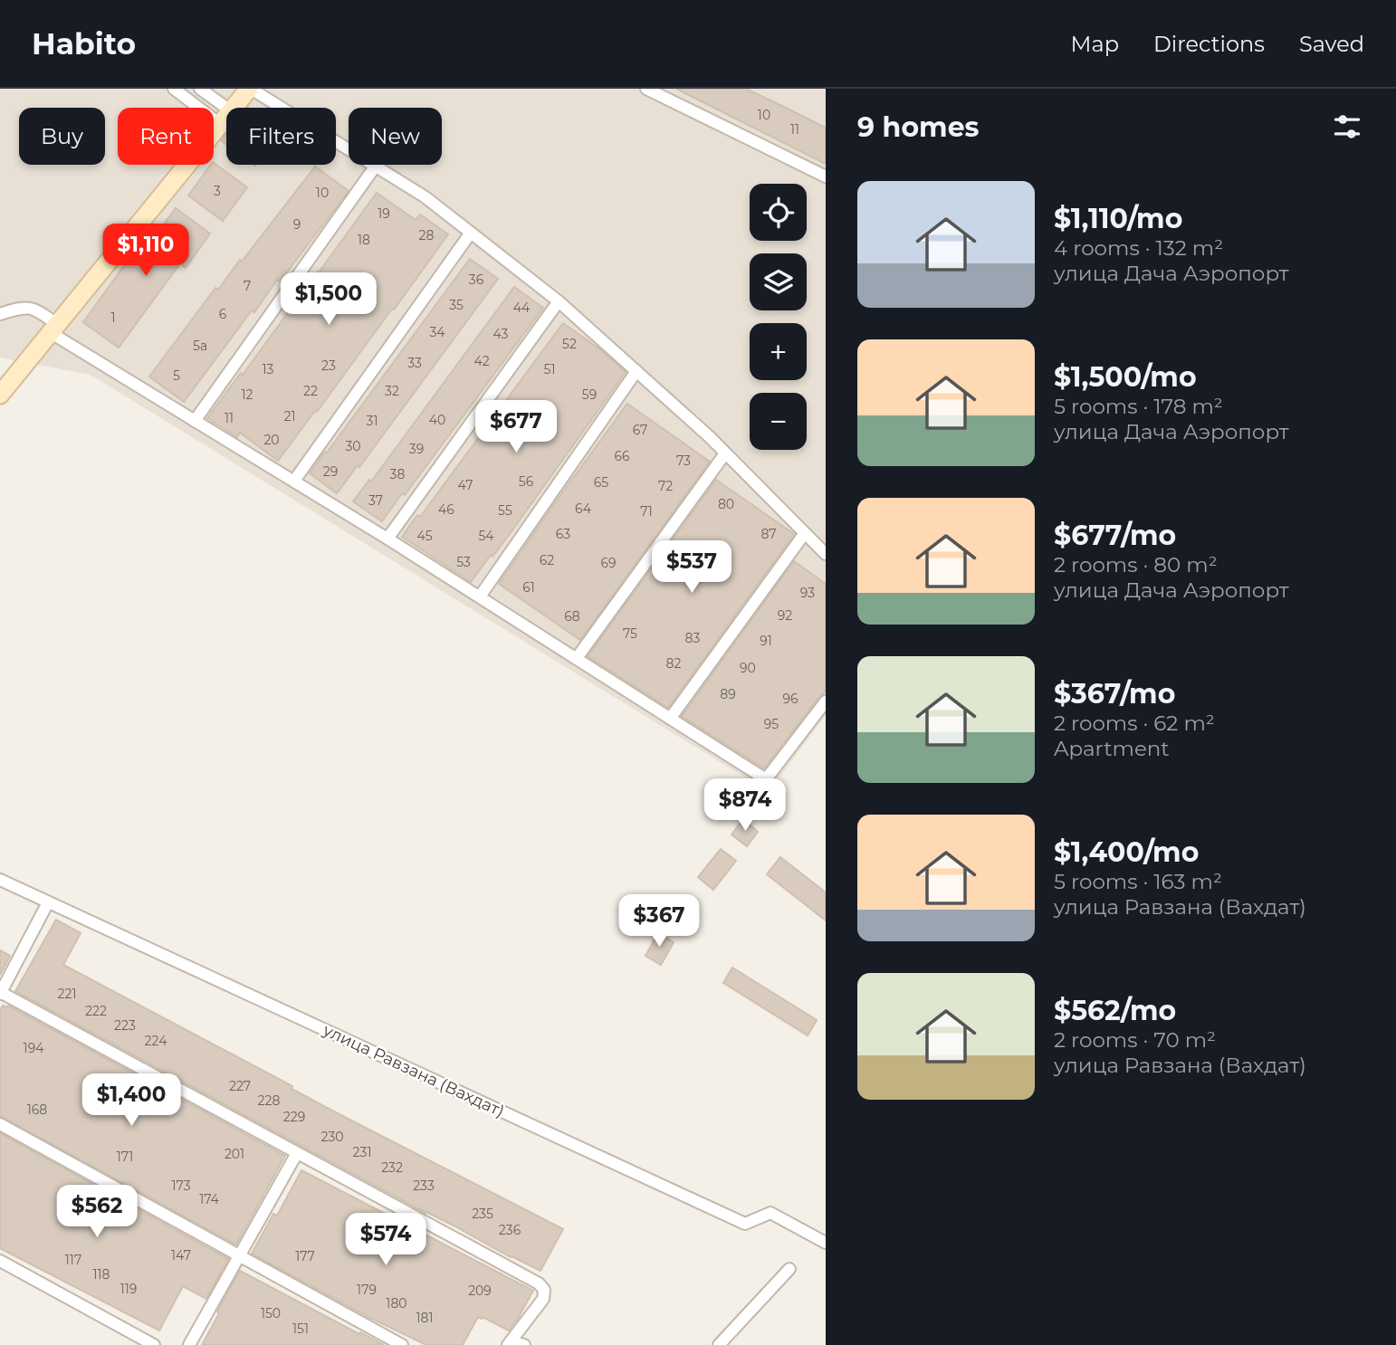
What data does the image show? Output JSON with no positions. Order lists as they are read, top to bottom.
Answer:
{
  "streets": {
    "street": ["улица Равзана (Вахдат)"]
  },
  "house_numbers": [
    "10",
    "11",
    "3",
    "10",
    "19",
    "9",
    "28",
    "18",
    "36",
    "7",
    "35",
    "44",
    "6",
    "1",
    "34",
    "43",
    "52",
    "5а",
    "42",
    "33",
    "23",
    "13",
    "51",
    "5",
    "22",
    "32",
    "12",
    "59",
    "21",
    "11",
    "40",
    "31",
    "67",
    "20",
    "30",
    "39",
    "66",
    "73",
    "29",
    "38",
    "56",
    "65",
    "47",
    "72",
    "37",
    "80",
    "64",
    "46",
    "55",
    "71",
    "63",
    "87",
    "45",
    "54",
    "62",
    "53",
    "69",
    "61",
    "93",
    "92",
    "68",
    "75",
    "83",
    "91",
    "82",
    "90",
    "89",
    "96",
    "95",
    "221",
    "222",
    "223",
    "224",
    "194",
    "227",
    "228",
    "168",
    "229",
    "230",
    "231",
    "201",
    "171",
    "232",
    "173",
    "233",
    "174",
    "235",
    "236",
    "147",
    "177",
    "117",
    "118",
    "119",
    "179",
    "209",
    "180",
    "150",
    "181",
    "151"
  ],
  "page": {
    "header": "Habito",
    "nav": ["Map", "Directions", "Saved"],
    "heading": "9 homes",
    "chip": [
      "Buy",
      "Rent",
      "Filters",
      "New"
    ],
    "list": [
      {
        "name": "$1,110/mo",
        "note": "4 rooms · 132 m² · улица Дача Аэропорт"
      },
      {
        "name": "$1,500/mo",
        "note": "5 rooms · 178 m² · улица Дача Аэропорт"
      },
      {
        "name": "$677/mo",
        "note": "2 rooms · 80 m² · улица Дача Аэропорт"
      },
      {
        "name": "$367/mo",
        "note": "2 rooms · 62 m² · Apartment"
      },
      {
        "name": "$1,400/mo",
        "note": "5 rooms · 163 m² · улица Равзана (Вахдат)"
      },
      {
        "name": "$562/mo",
        "note": "2 rooms · 70 m² · улица Равзана (Вахдат)"
      }
    ],
    "map_buttons": ["+", "−"],
    "price": [
      "$1,110",
      "$1,500",
      "$677",
      "$537",
      "$874",
      "$367",
      "$1,400",
      "$562",
      "$574"
    ]
  }
}
